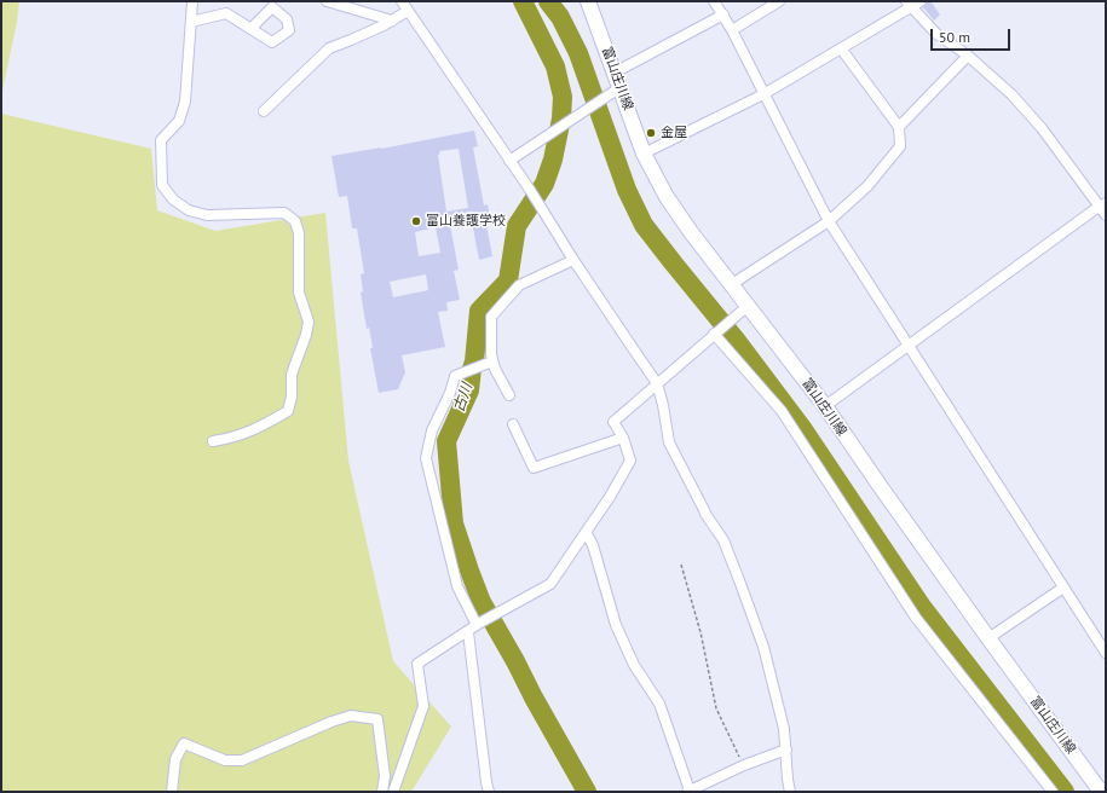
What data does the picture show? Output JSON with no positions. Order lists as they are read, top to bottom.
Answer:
{
  "streets": {
    "main road": ["富山庄川線"]
  },
  "water": ["古川"],
  "places": ["金屋", "富山養護学校"],
  "scale_bar": "50 m"
}
